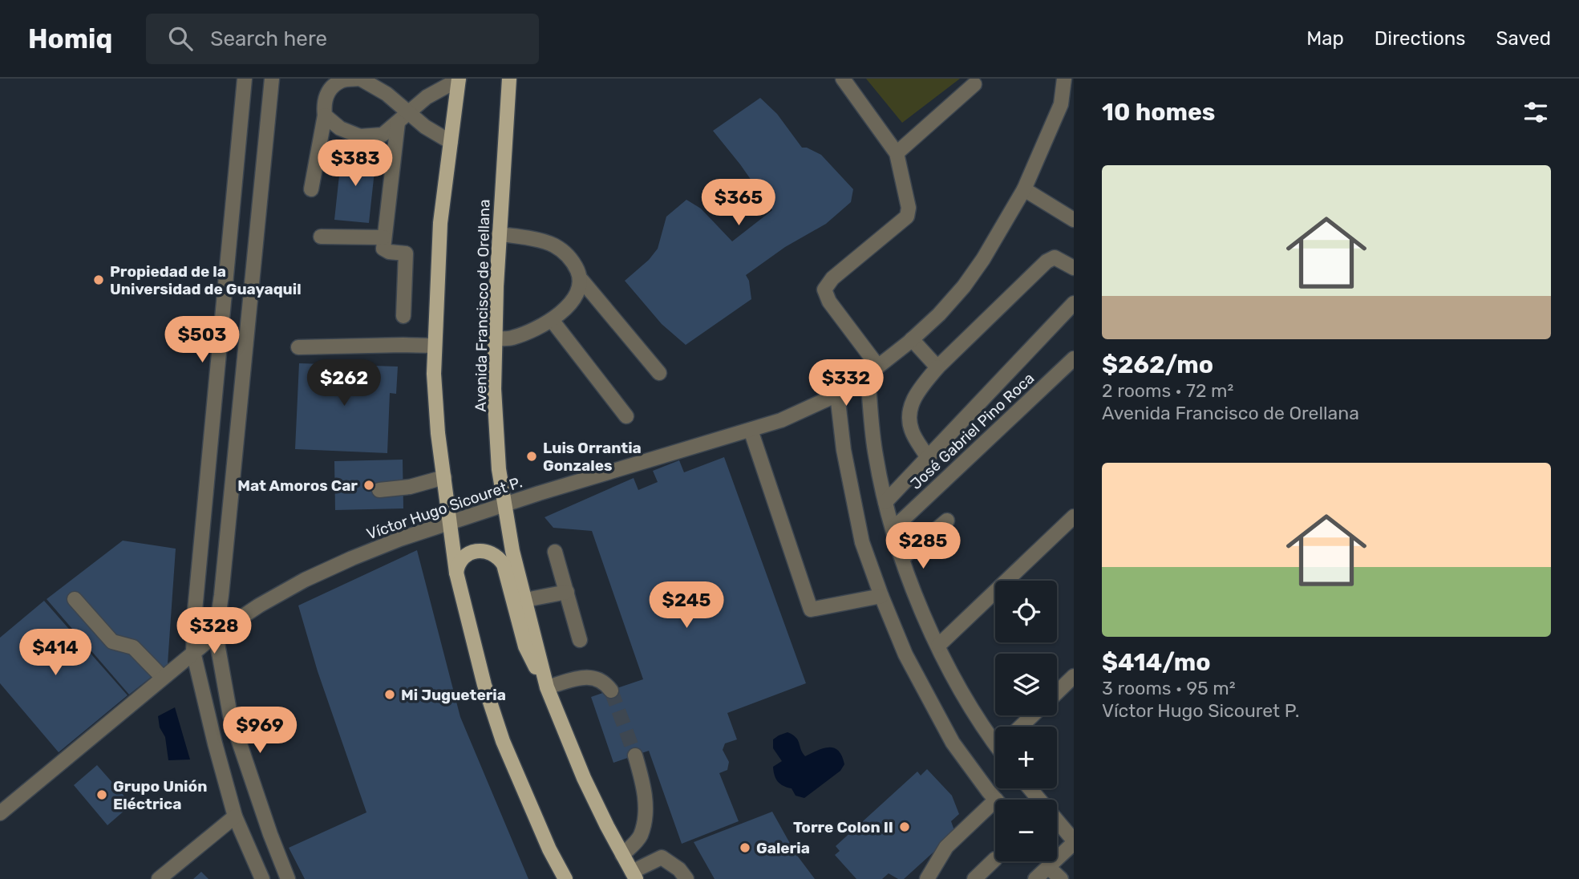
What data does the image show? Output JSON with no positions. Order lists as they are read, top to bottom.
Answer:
{
  "streets": {
    "main road": ["Avenida Francisco de Orellana"],
    "street": ["José Gabriel Pino Roca", "Víctor Hugo Sicouret P."]
  },
  "crossings": [
    ["Avenida Francisco de Orellana", "Víctor Hugo Sicouret P."]
  ],
  "places": [
    "Propiedad de la Universidad de Guayaquil",
    "Luis Orrantia Gonzales",
    "Mat Amoros Car",
    "Mi Jugueteria",
    "Grupo Unión Eléctrica",
    "Torre Colon II",
    "Galeria"
  ],
  "page": {
    "header": "Homiq",
    "search": "Search here",
    "nav": ["Map", "Directions", "Saved"],
    "heading": "10 homes",
    "price": [
      "$383",
      "$365",
      "$503",
      "$262",
      "$332",
      "$285",
      "$245",
      "$328",
      "$414",
      "$969"
    ],
    "list": [
      {
        "name": "$262/mo",
        "note": "2 rooms · 72 m² · Avenida Francisco de Orellana"
      },
      {
        "name": "$414/mo",
        "note": "3 rooms · 95 m² · Víctor Hugo Sicouret P."
      }
    ],
    "map_buttons": ["+", "−"]
  }
}
